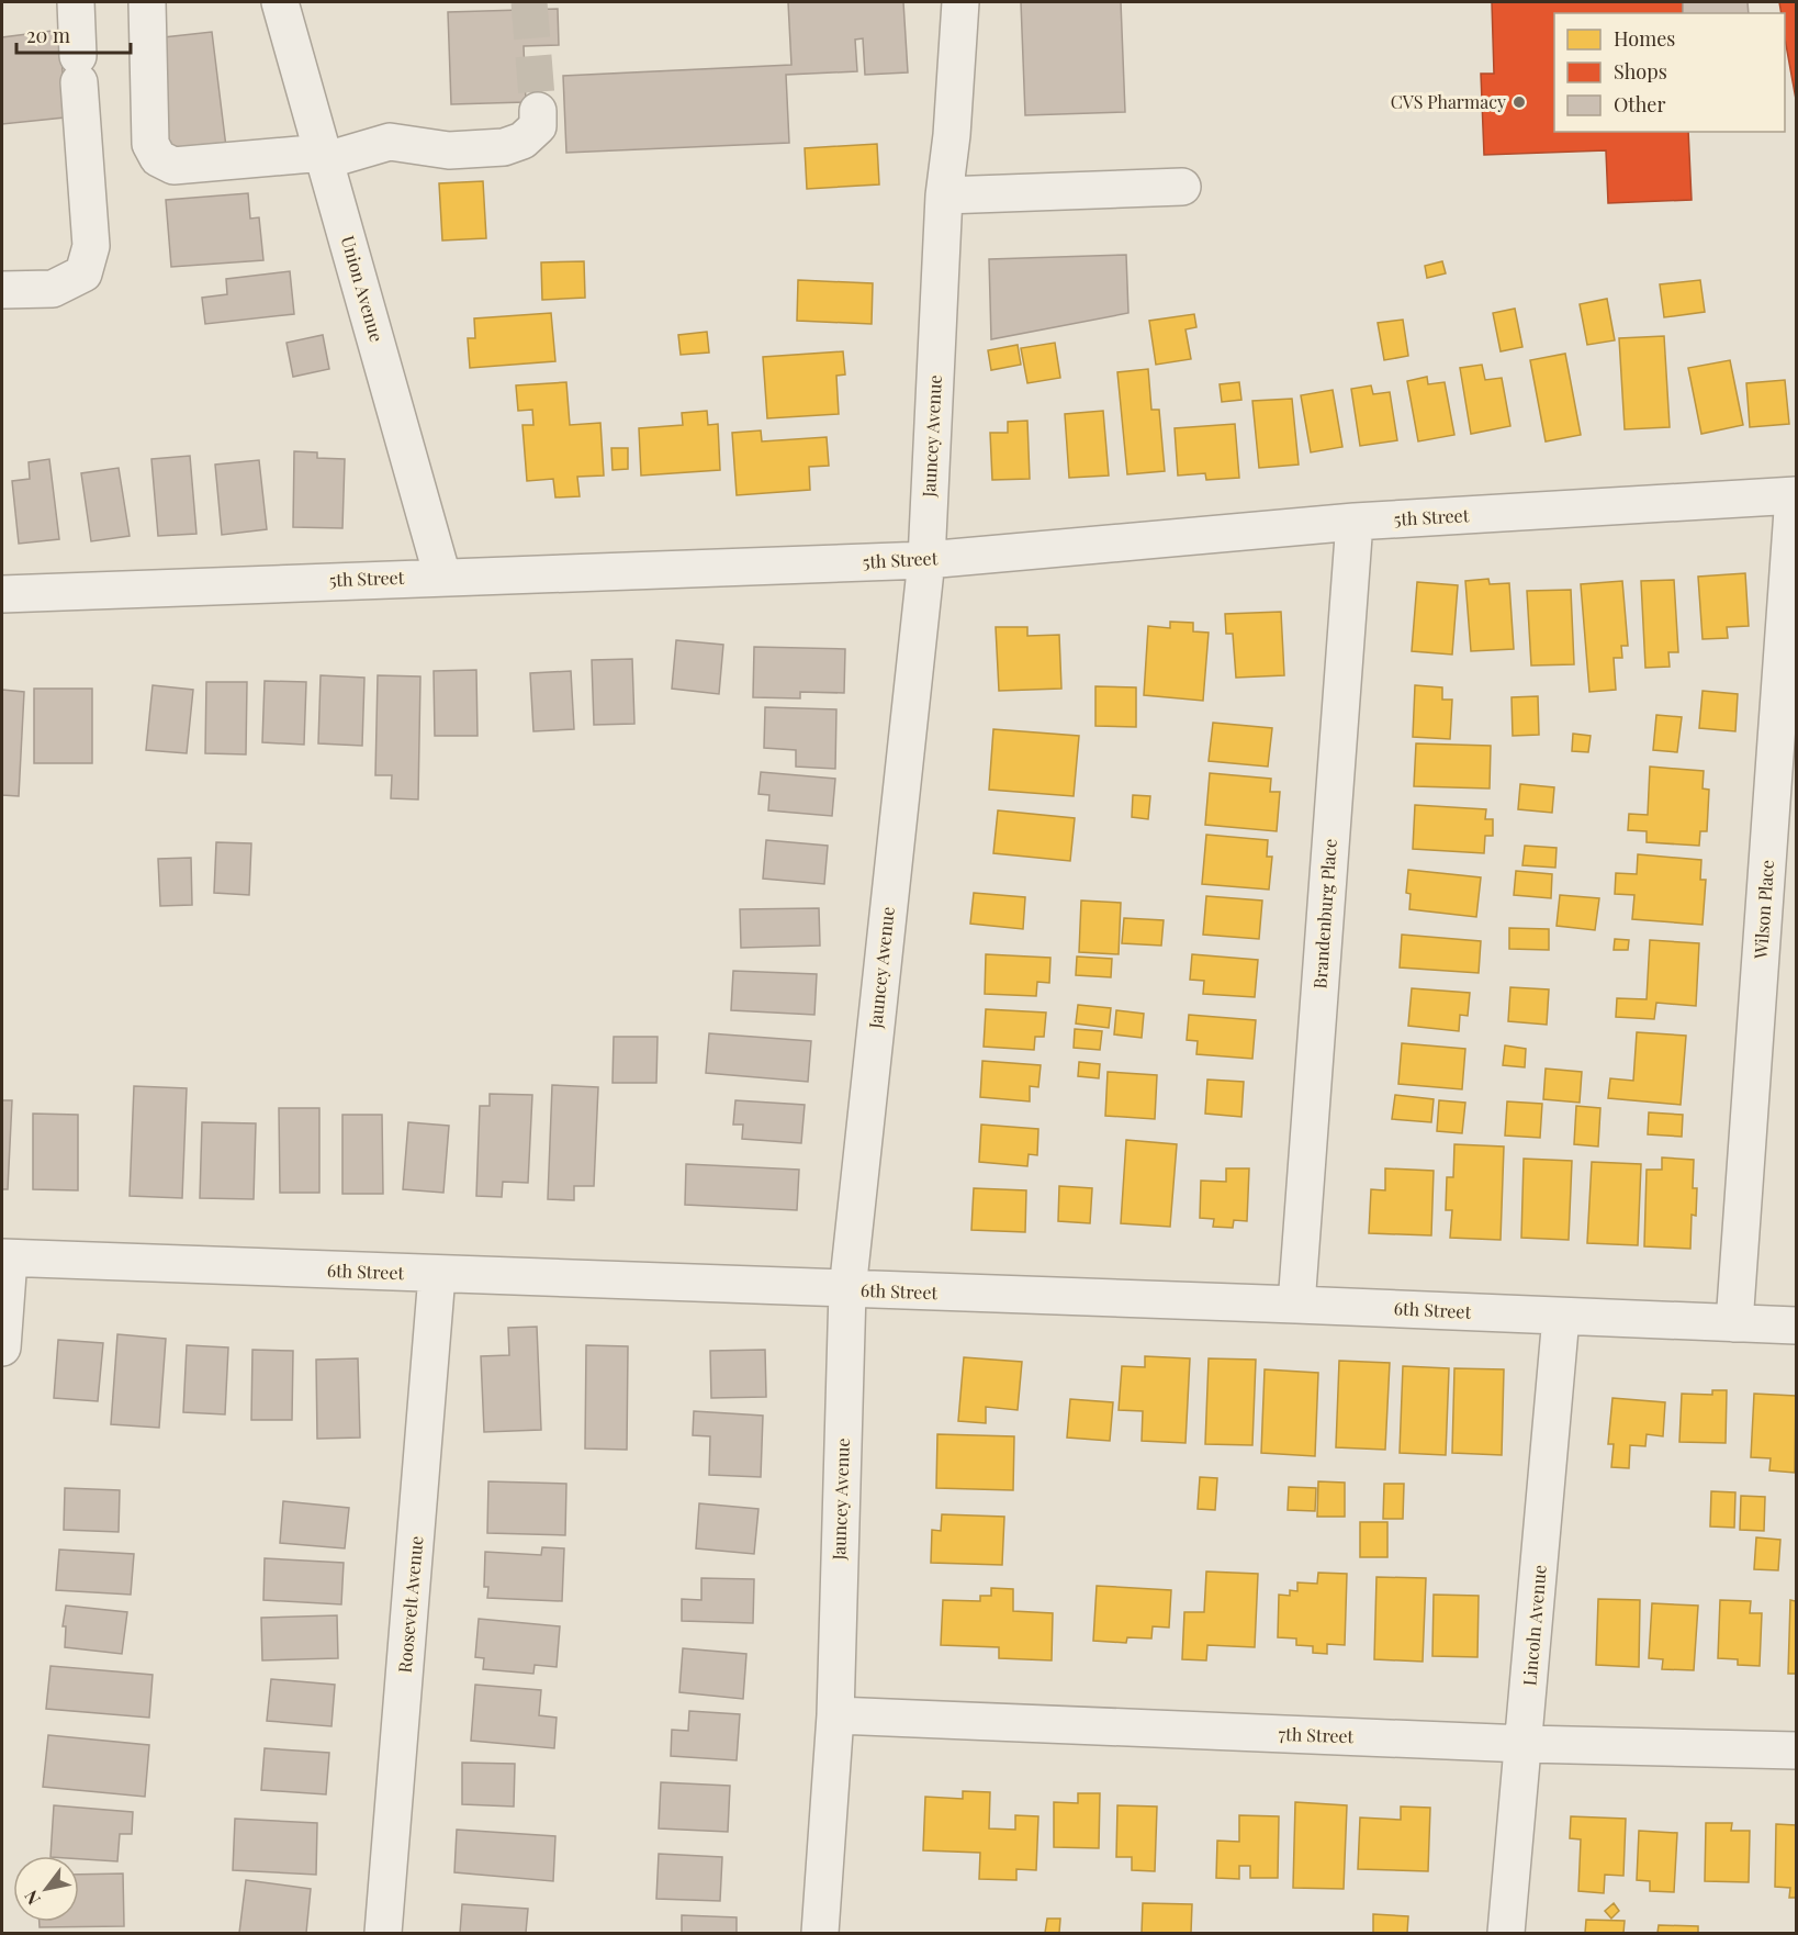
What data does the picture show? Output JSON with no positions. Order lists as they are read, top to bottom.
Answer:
{
  "streets": {
    "street": [
      "Union Avenue",
      "Jauncey Avenue",
      "5th Street",
      "Wilson Place",
      "Brandenburg Place",
      "6th Street",
      "Roosevelt Avenue",
      "Lincoln Avenue",
      "7th Street"
    ]
  },
  "crossings": [
    ["Union Avenue", "5th Street"],
    ["Jauncey Avenue", "5th Street"],
    ["Jauncey Avenue", "6th Street"],
    ["Jauncey Avenue", "7th Street"],
    ["5th Street", "Wilson Place"],
    ["5th Street", "Brandenburg Place"],
    ["Wilson Place", "6th Street"],
    ["Brandenburg Place", "6th Street"],
    ["6th Street", "Roosevelt Avenue"],
    ["6th Street", "Lincoln Avenue"],
    ["Lincoln Avenue", "7th Street"]
  ],
  "places": ["CVS Pharmacy"],
  "legend": ["Homes", "Shops", "Other"],
  "scale_bar": "20 m",
  "north": "bottom left"
}
